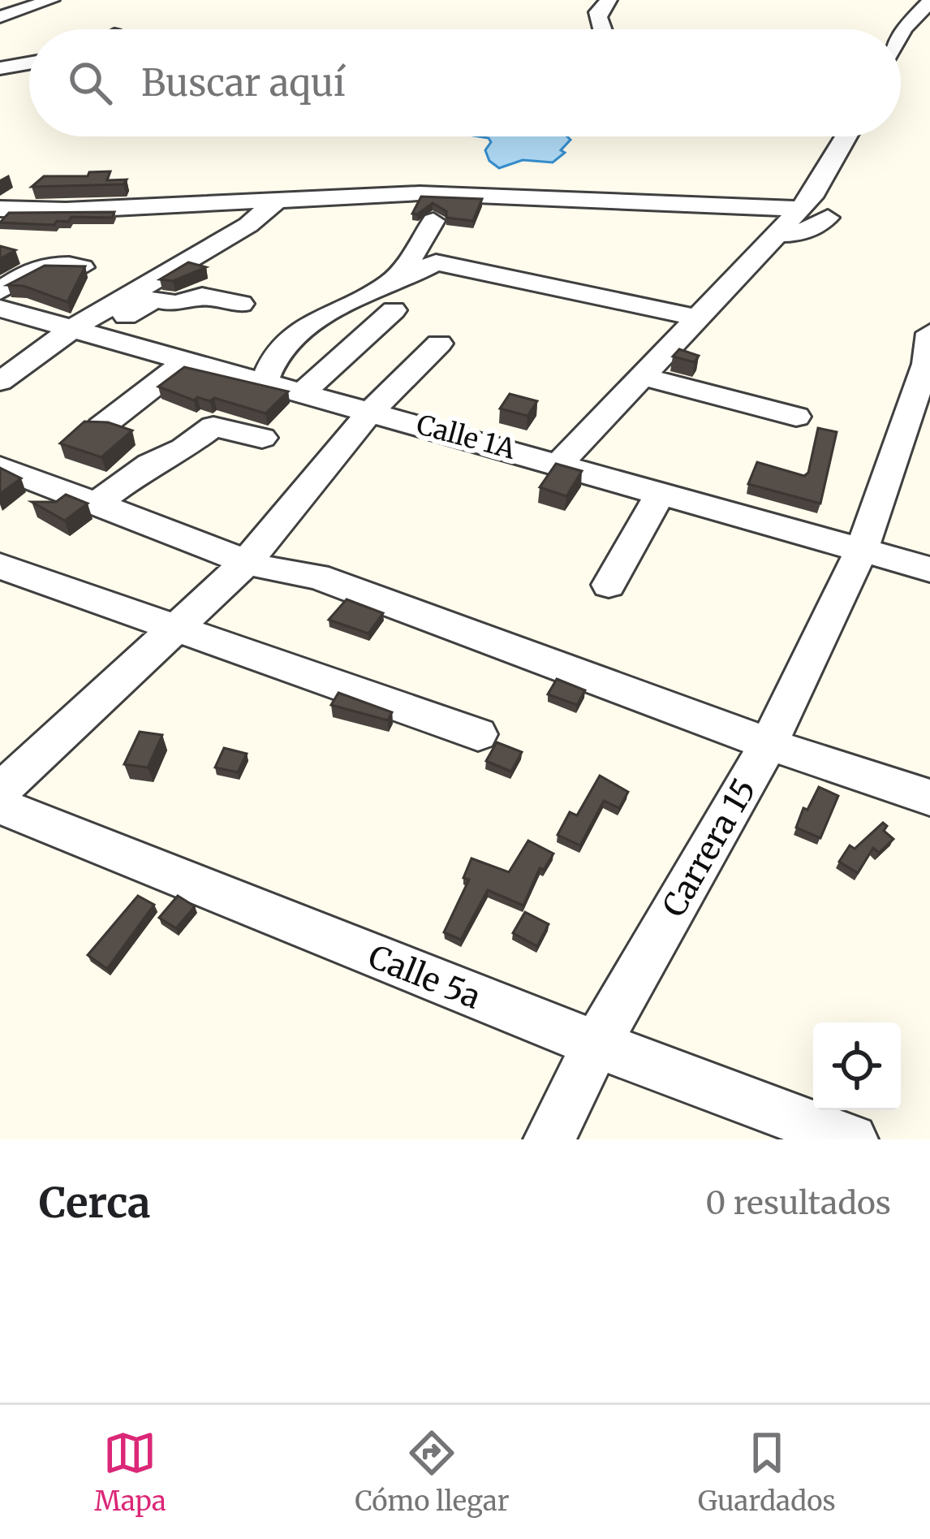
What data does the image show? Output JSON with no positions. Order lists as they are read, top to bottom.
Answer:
{
  "streets": {
    "street": ["Calle 1A", "Carrera 15", "Calle 5a"]
  },
  "crossings": [
    ["Calle 1A", "Carrera 15"],
    ["Carrera 15", "Calle 5a"]
  ],
  "page": {
    "search": "Buscar aquí",
    "heading": ["Cerca", "0 resultados"],
    "nav": ["Mapa", "Cómo llegar", "Guardados"]
  }
}
